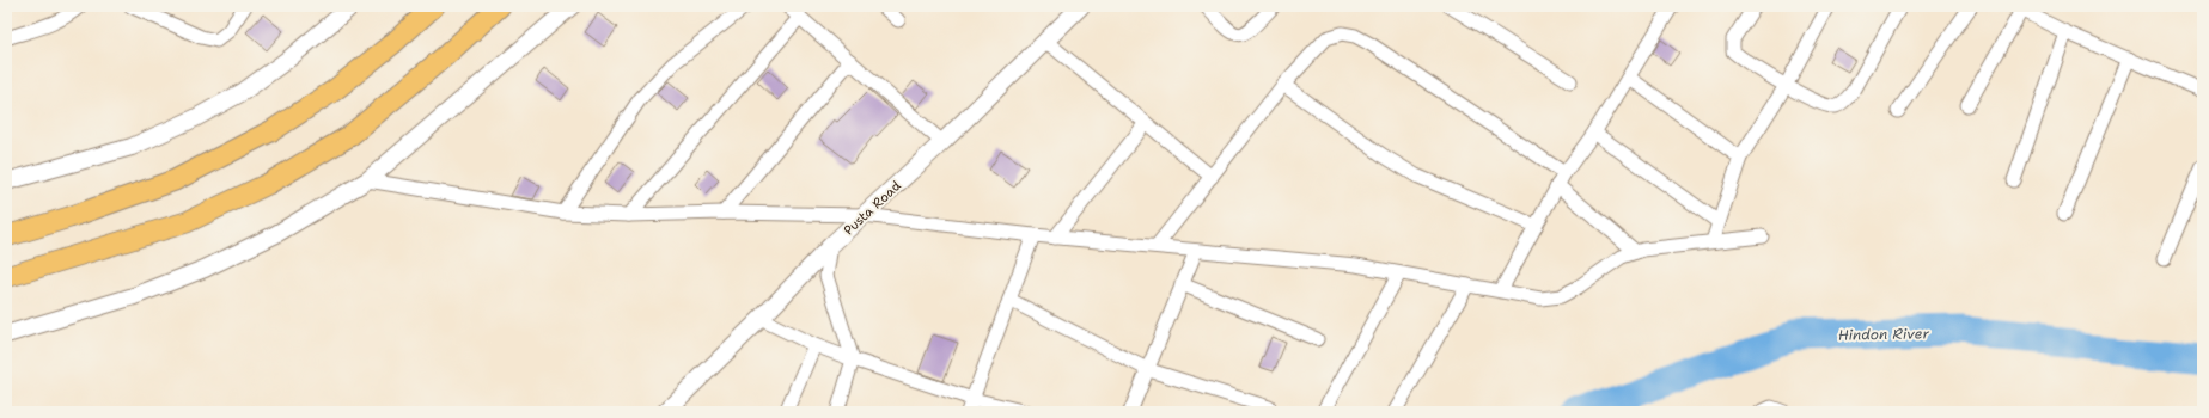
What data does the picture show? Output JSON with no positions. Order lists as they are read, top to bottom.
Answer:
{
  "streets": {
    "street": ["Pusta Road"]
  },
  "water": ["Hindon River"]
}
